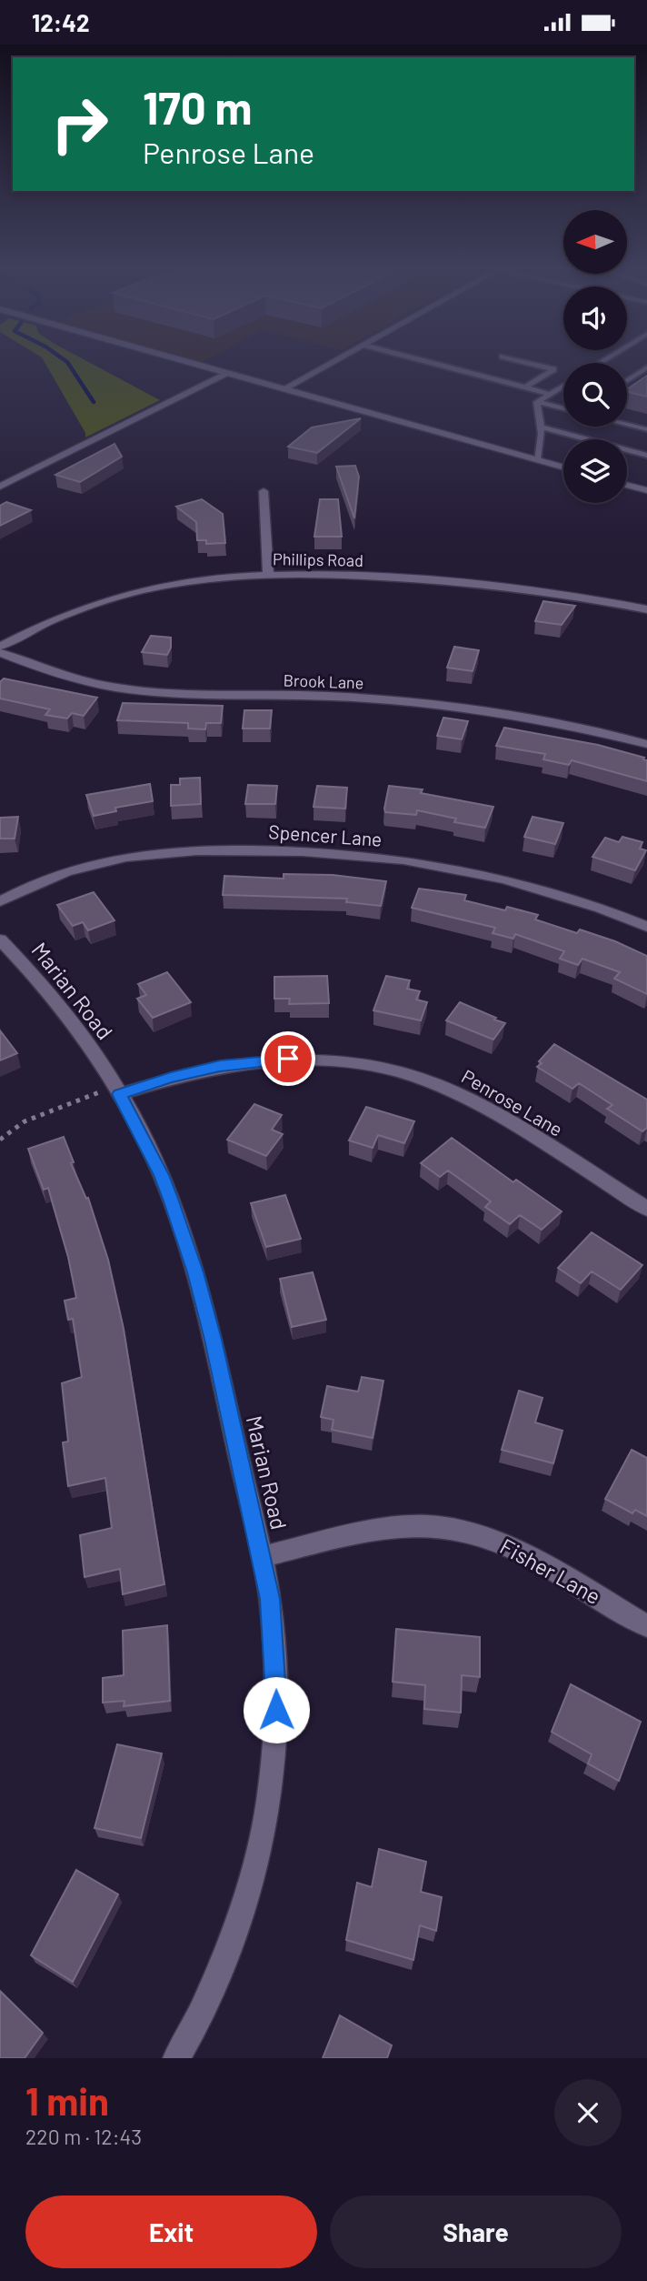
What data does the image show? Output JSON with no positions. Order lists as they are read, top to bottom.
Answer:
{
  "streets": {
    "street": [
      "Phillips Road",
      "Brook Lane",
      "Spencer Lane",
      "Marian Road",
      "Penrose Lane",
      "Fisher Lane"
    ]
  },
  "crossings": [
    ["Marian Road", "Penrose Lane"],
    ["Marian Road", "Fisher Lane"]
  ],
  "north": "left",
  "page": {
    "status": "12:42",
    "turn": ["170 m", "Penrose Lane"],
    "heading": ["1 min", "220 m · 12:43"],
    "buttons": ["Exit", "Share"]
  }
}
